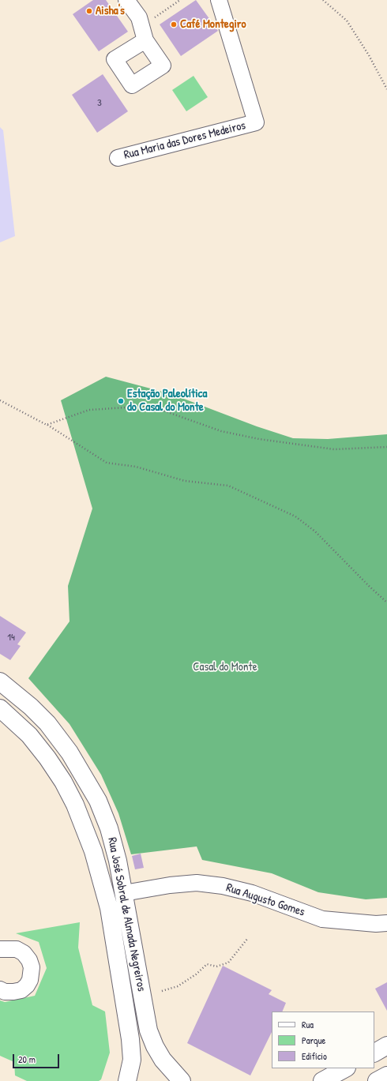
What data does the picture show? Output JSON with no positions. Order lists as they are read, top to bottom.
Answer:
{
  "streets": {
    "street": ["Rua Maria das Dores Medeiros", "Rua Augusto Gomes", "Rua José Sobral de Almada Negreiros"]
  },
  "crossings": [
    ["Rua Augusto Gomes", "Rua José Sobral de Almada Negreiros"]
  ],
  "parks": ["Casal do Monte"],
  "places": ["Aisha's", "Café Montegiro", "Estação Paleolítica do Casal do Monte"],
  "house_numbers": ["3", "14"],
  "legend": ["Rua", "Parque", "Edifício"],
  "scale_bar": "20 m"
}
